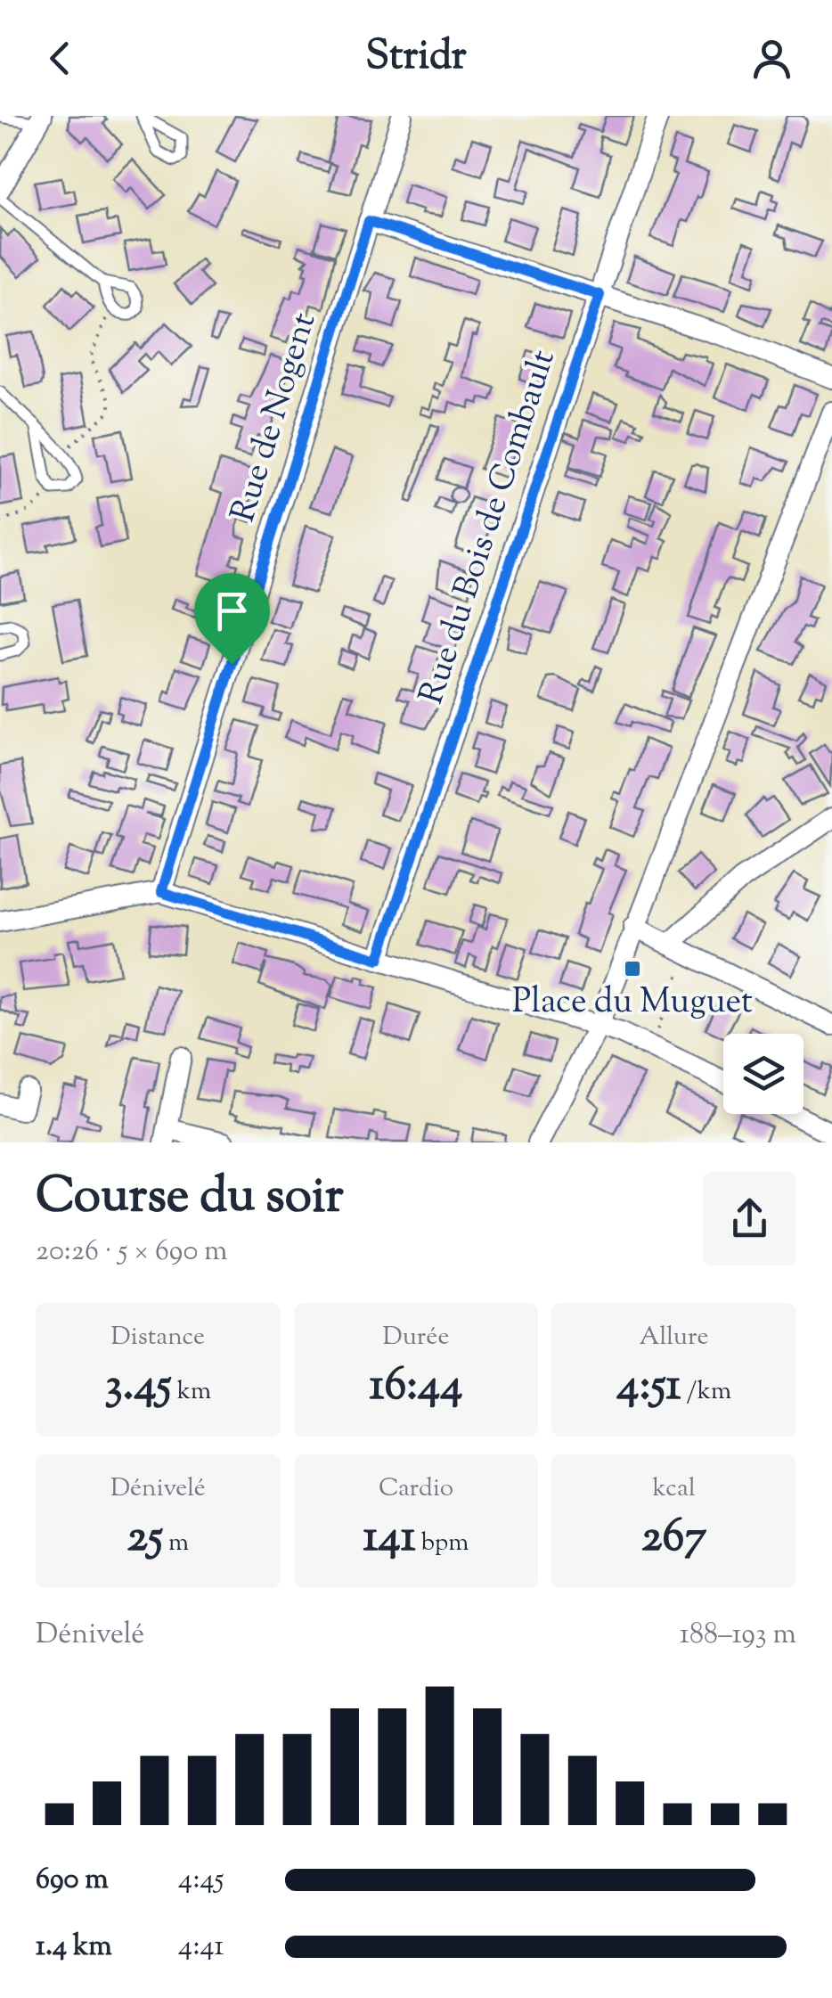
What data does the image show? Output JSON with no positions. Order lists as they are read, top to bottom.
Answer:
{
  "streets": {
    "street": ["Rue de Nogent", "Rue du Bois de Combault"]
  },
  "places": {
    "transit": ["Place du Muguet"]
  },
  "page": {
    "header": "Stridr",
    "heading": ["Course du soir", "20:26 · 5 × 690 m"],
    "stats": [
      ["Distance", "3.45 km"],
      ["Durée", "16:44"],
      ["Allure", "4:51 /km"],
      ["Dénivelé", "25 m"],
      ["Cardio", "141 bpm"],
      ["kcal", "267"]
    ],
    "chart": ["Dénivelé", "188–193 m"],
    "list": [
      {
        "name": "690 m",
        "note": "4:45"
      },
      {
        "name": "1.4 km",
        "note": "4:41"
      }
    ]
  }
}
